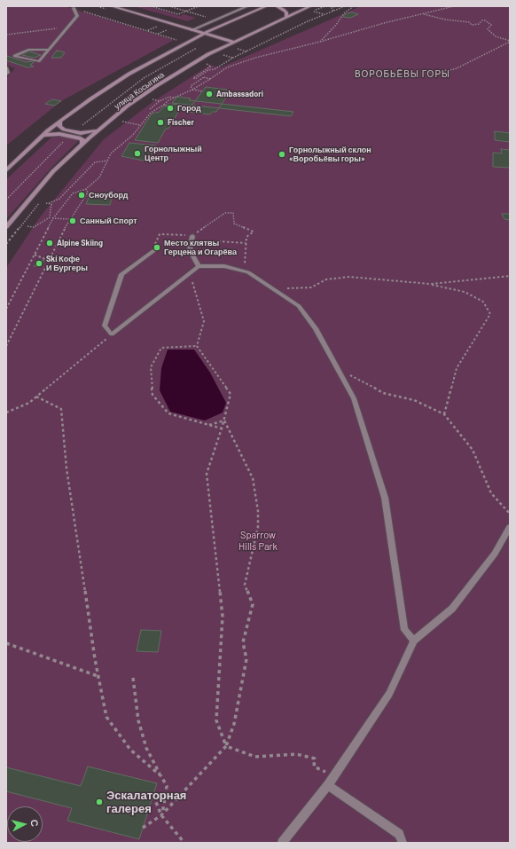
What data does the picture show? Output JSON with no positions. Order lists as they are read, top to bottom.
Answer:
{
  "streets": {
    "main road": ["улица Косыгина"]
  },
  "districts": ["ВОРОБЬЁВЫ ГОРЫ"],
  "parks": ["Sparrow Hills Park"],
  "places": [
    "Ambassadori",
    "Город",
    "Fischer",
    "Горнолыжный Центр",
    "Горнолыжный склон «Воробьёвы горы»",
    "Сноуборд",
    "Санный Спорт",
    "Alpine Skiing",
    "Место клятвы Герцена и Огарёва",
    "Ski Кофе И Бургеры",
    "Эскалаторная галерея"
  ],
  "north": "right"
}
